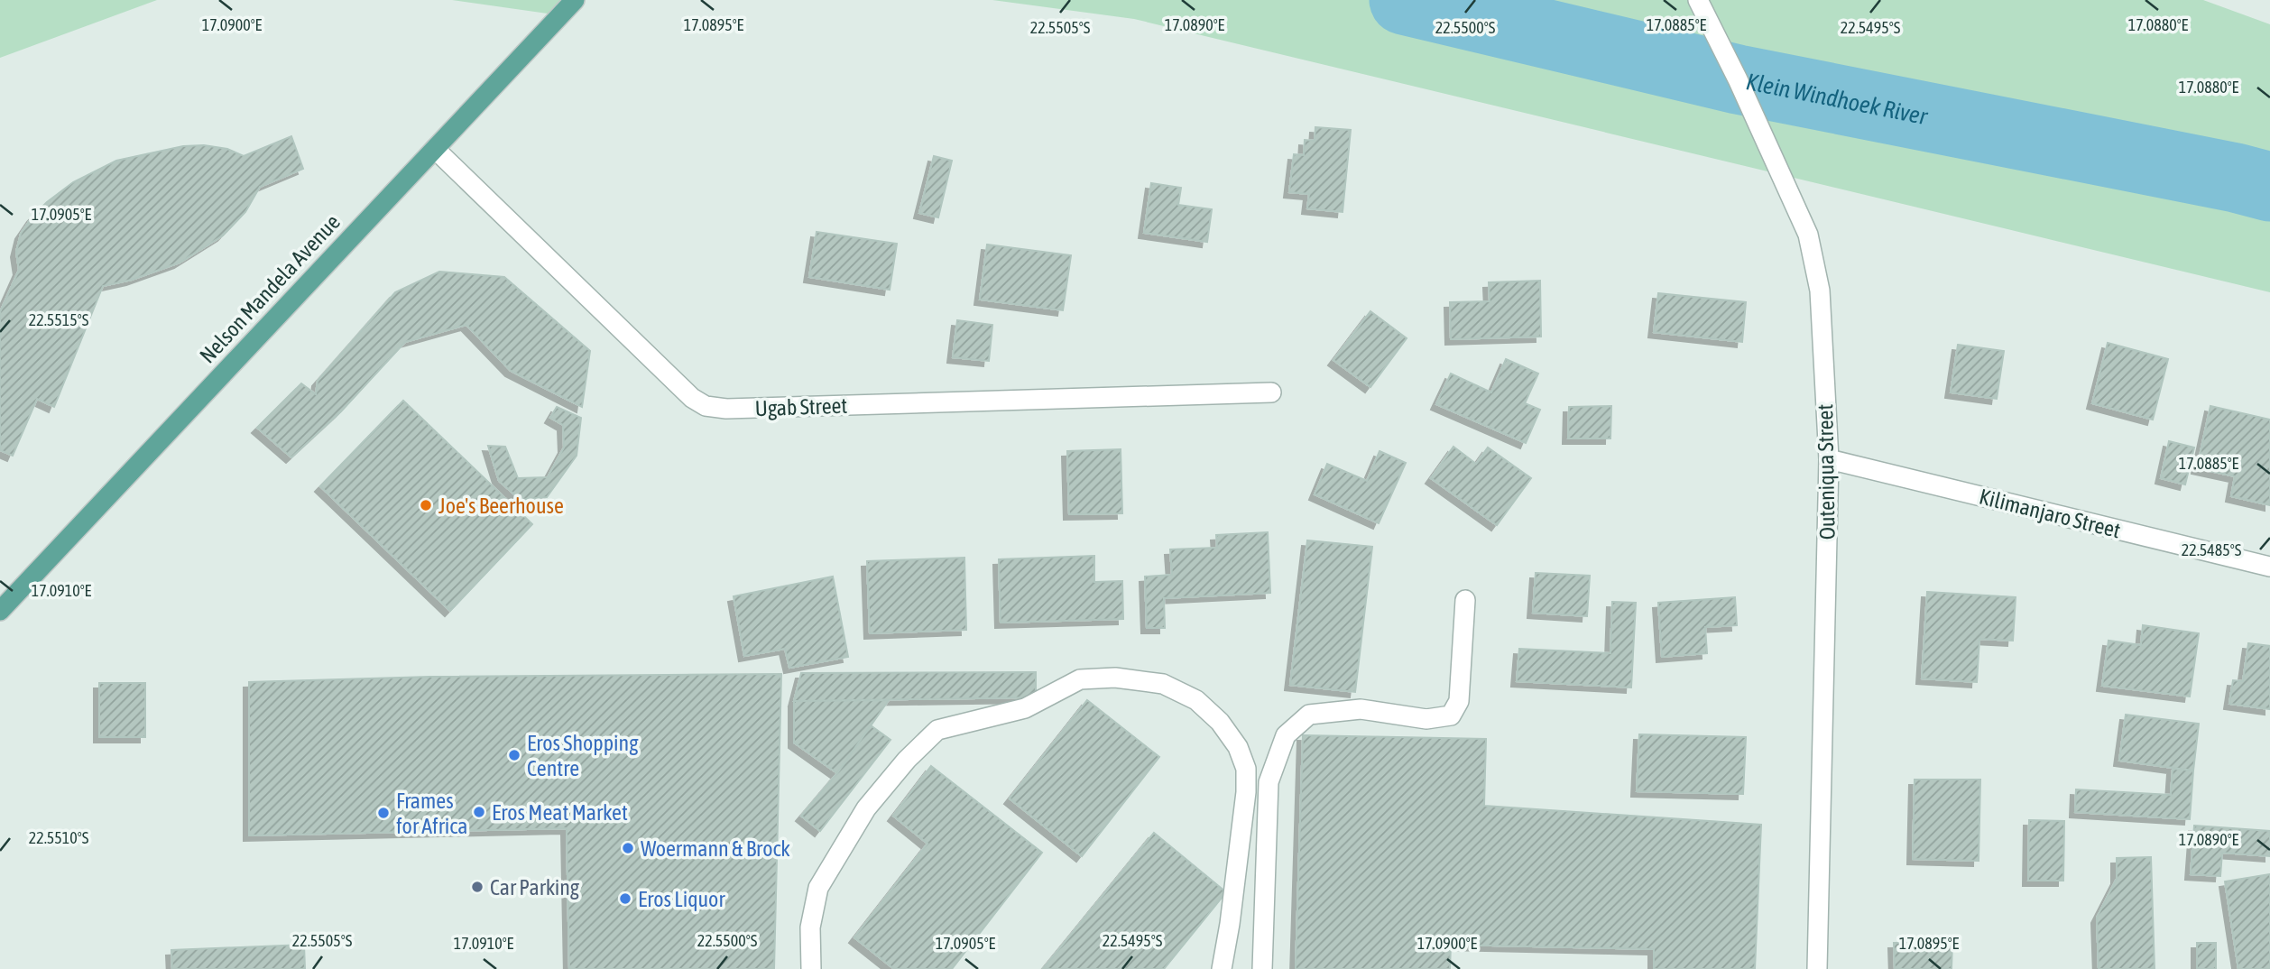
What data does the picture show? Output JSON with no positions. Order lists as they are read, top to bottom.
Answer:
{
  "streets": {
    "main road": ["Nelson Mandela Avenue"],
    "street": ["Ugab Street", "Outeniqua Street", "Kilimanjaro Street"]
  },
  "crossings": [
    ["Nelson Mandela Avenue", "Ugab Street"],
    ["Outeniqua Street", "Kilimanjaro Street"]
  ],
  "water": ["Klein Windhoek River"],
  "places": [
    "Joe's Beerhouse",
    "Eros Shopping Centre",
    "Eros Meat Market",
    "Frames for Africa",
    "Woermann & Brock",
    "Car Parking",
    "Eros Liquor"
  ],
  "coordinates": [
    "17.0900°E",
    "17.0895°E",
    "17.0890°E",
    "17.0885°E",
    "17.0880°E",
    "22.5505°S",
    "22.5500°S",
    "22.5495°S",
    "17.0905°E",
    "22.5515°S",
    "22.5485°S",
    "17.0910°E",
    "22.5510°S"
  ]
}
